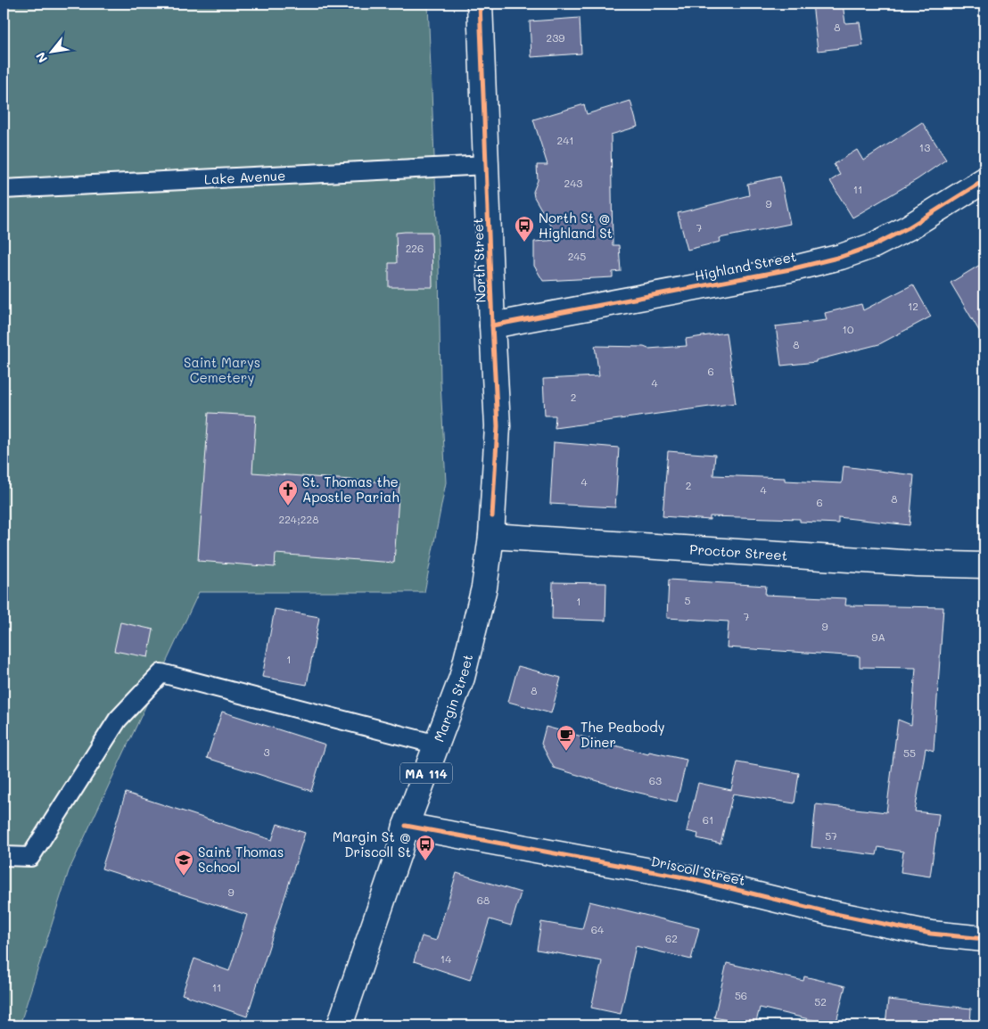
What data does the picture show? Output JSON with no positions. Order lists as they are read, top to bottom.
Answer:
{
  "streets": {
    "main road": [
      "North Street",
      "Highland Street",
      "Proctor Street",
      "Margin Street",
      "MA 114",
      "Driscoll Street"
    ],
    "lane": ["Lake Avenue"]
  },
  "crossings": [
    ["Lake Avenue", "North Street"],
    ["North Street", "Highland Street"],
    ["North Street", "Proctor Street"],
    ["North Street", "Margin Street"],
    ["Proctor Street", "Margin Street"],
    ["Margin Street", "Driscoll Street"]
  ],
  "parks": ["Saint Marys Cemetery"],
  "places": {
    "bus stop": ["North St @ Highland St", "Margin St @ Driscoll St"],
    "church": ["St. Thomas the Apostle Pariah"],
    "cafe": ["The Peabody Diner"],
    "school or university": ["Saint Thomas School"]
  },
  "house_numbers": [
    "8",
    "239",
    "241",
    "13",
    "243",
    "11",
    "9",
    "7",
    "226",
    "245",
    "12",
    "10",
    "8",
    "6",
    "4",
    "2",
    "4",
    "2",
    "4",
    "8",
    "6",
    "224;228",
    "5",
    "1",
    "7",
    "9",
    "9A",
    "1",
    "8",
    "3",
    "55",
    "63",
    "61",
    "57",
    "9",
    "68",
    "64",
    "62",
    "14",
    "11",
    "56",
    "52"
  ],
  "north": "bottom left"
}
